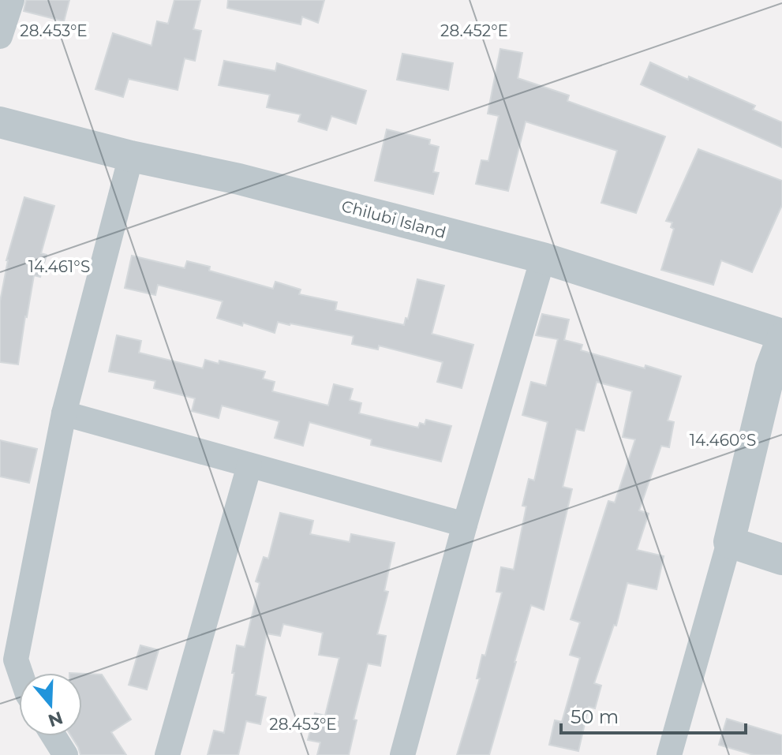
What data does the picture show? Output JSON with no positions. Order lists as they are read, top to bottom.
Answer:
{
  "streets": {
    "street": ["Chilubi Island"]
  },
  "scale_bar": "50 m",
  "north": "bottom",
  "coordinates": [
    "28.453°E",
    "28.452°E",
    "14.461°S",
    "14.460°S"
  ]
}
